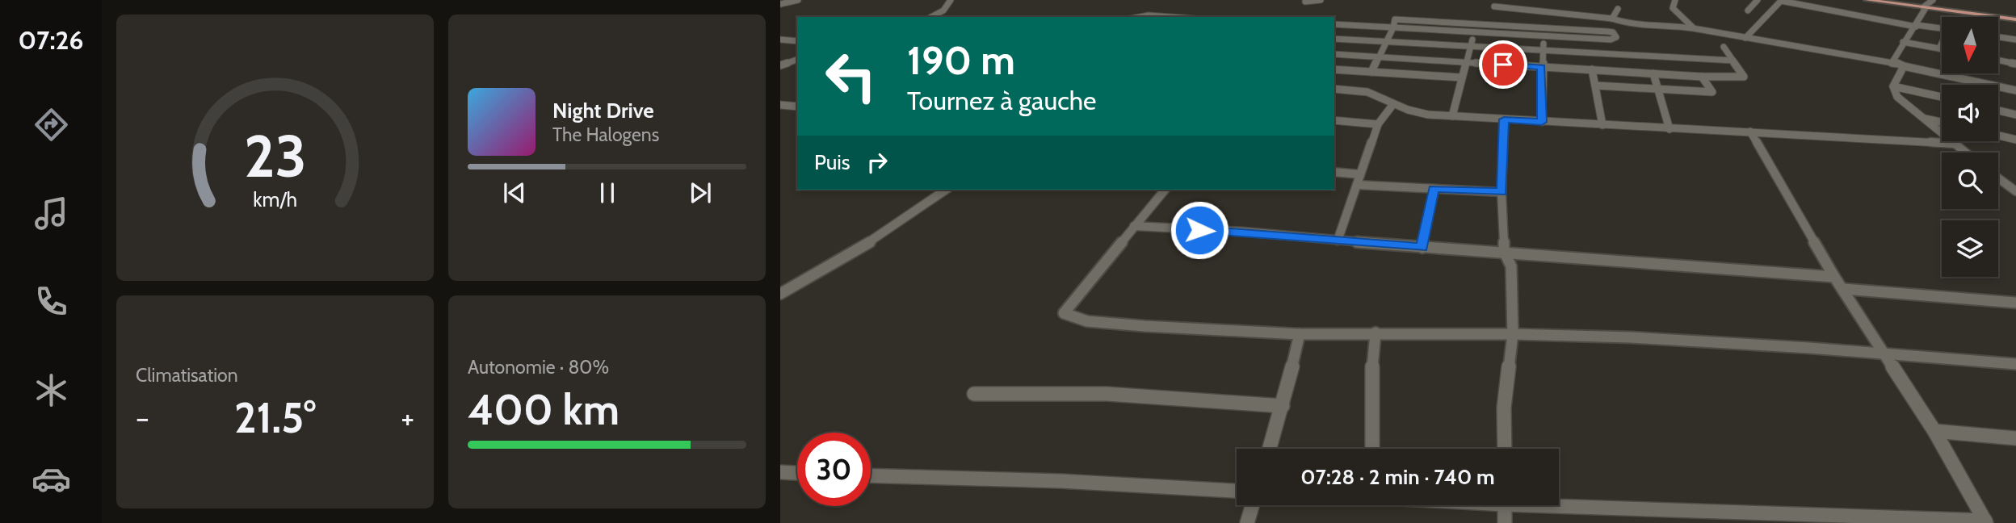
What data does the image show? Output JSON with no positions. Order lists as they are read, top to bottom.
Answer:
{
  "north": "bottom",
  "page": {
    "tabs": "07:26",
    "turn": ["190 m", "Tournez à gauche"],
    "song": ["Night Drive", "The Halogens"],
    "then": "Puis",
    "tile": [
      "Climatisation",
      ["Autonomie · 80%", "400 km"]
    ],
    "heat": ["−", "21.5°", "+"],
    "limit": "30",
    "trip": "07:28 · 2 min · 740 m",
    "gauge": ["23", "km/h"]
  }
}
